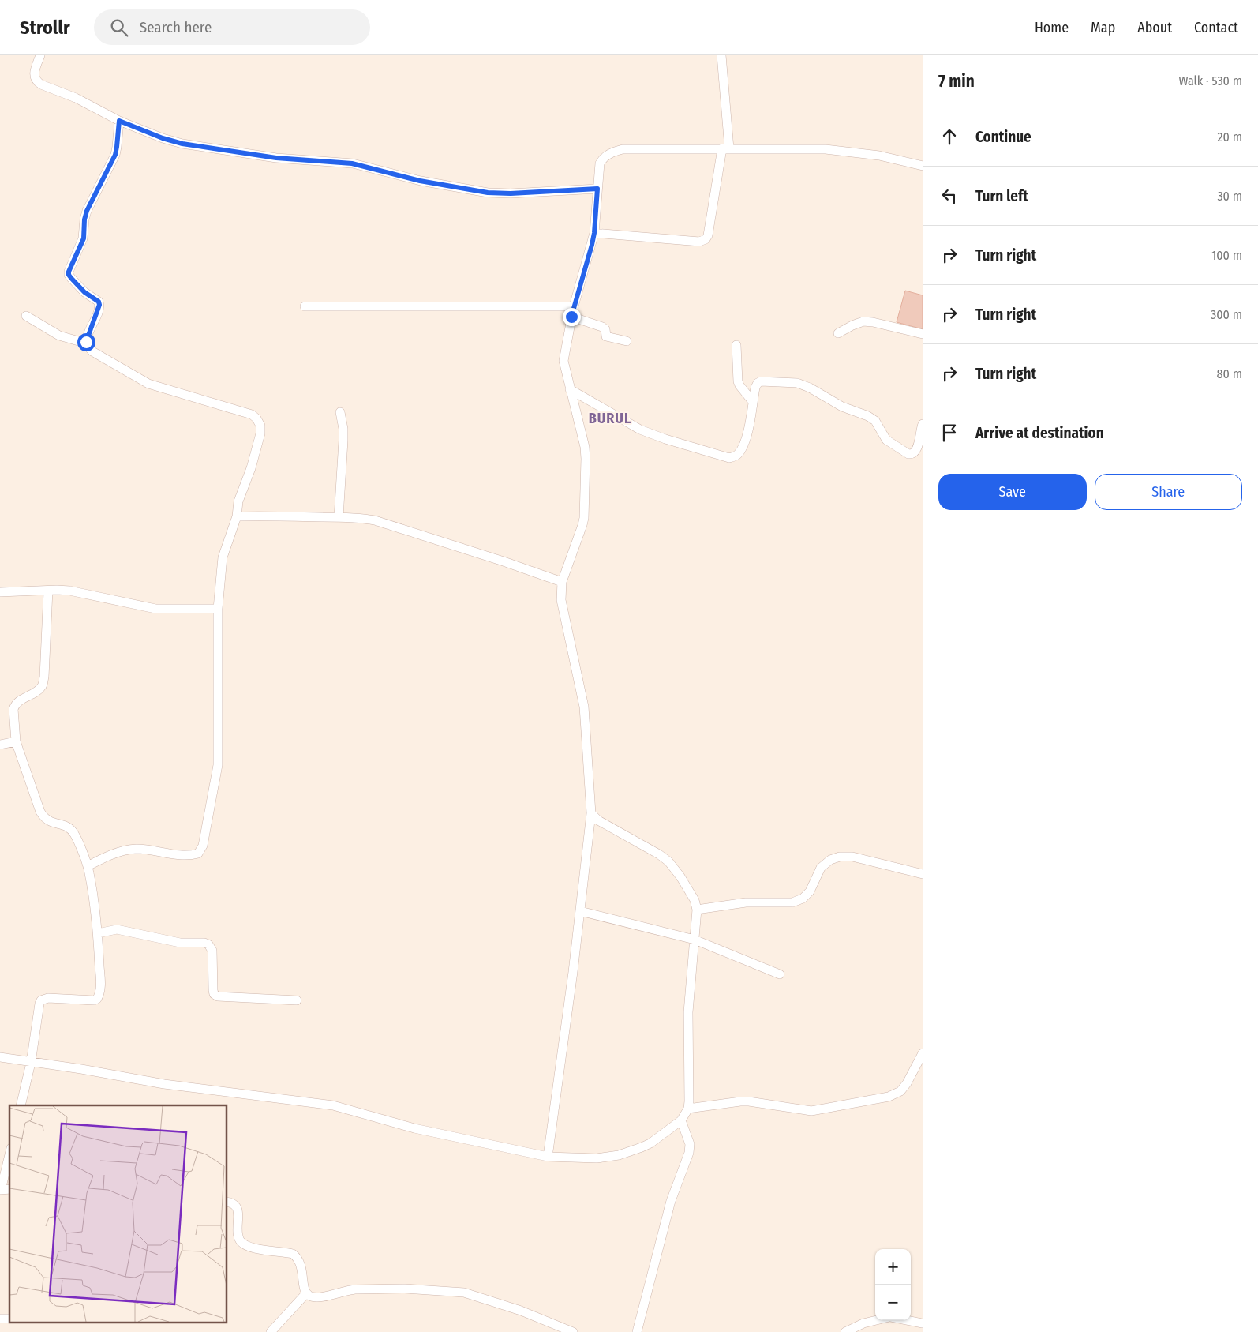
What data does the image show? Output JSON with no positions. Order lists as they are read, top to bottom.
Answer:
{
  "districts": ["BURUL"],
  "page": {
    "header": "Strollr",
    "search": "Search here",
    "nav": [
      "Home",
      "Map",
      "About",
      "Contact"
    ],
    "heading": ["7 min", "Walk · 530 m"],
    "list": [
      ["Continue", "20 m"],
      ["Turn left", "30 m"],
      ["Turn right", "100 m"],
      ["Turn right", "300 m"],
      ["Turn right", "80 m"],
      "Arrive at destination"
    ],
    "buttons": ["Save", "Share"],
    "map_buttons": ["+", "−"]
  }
}
